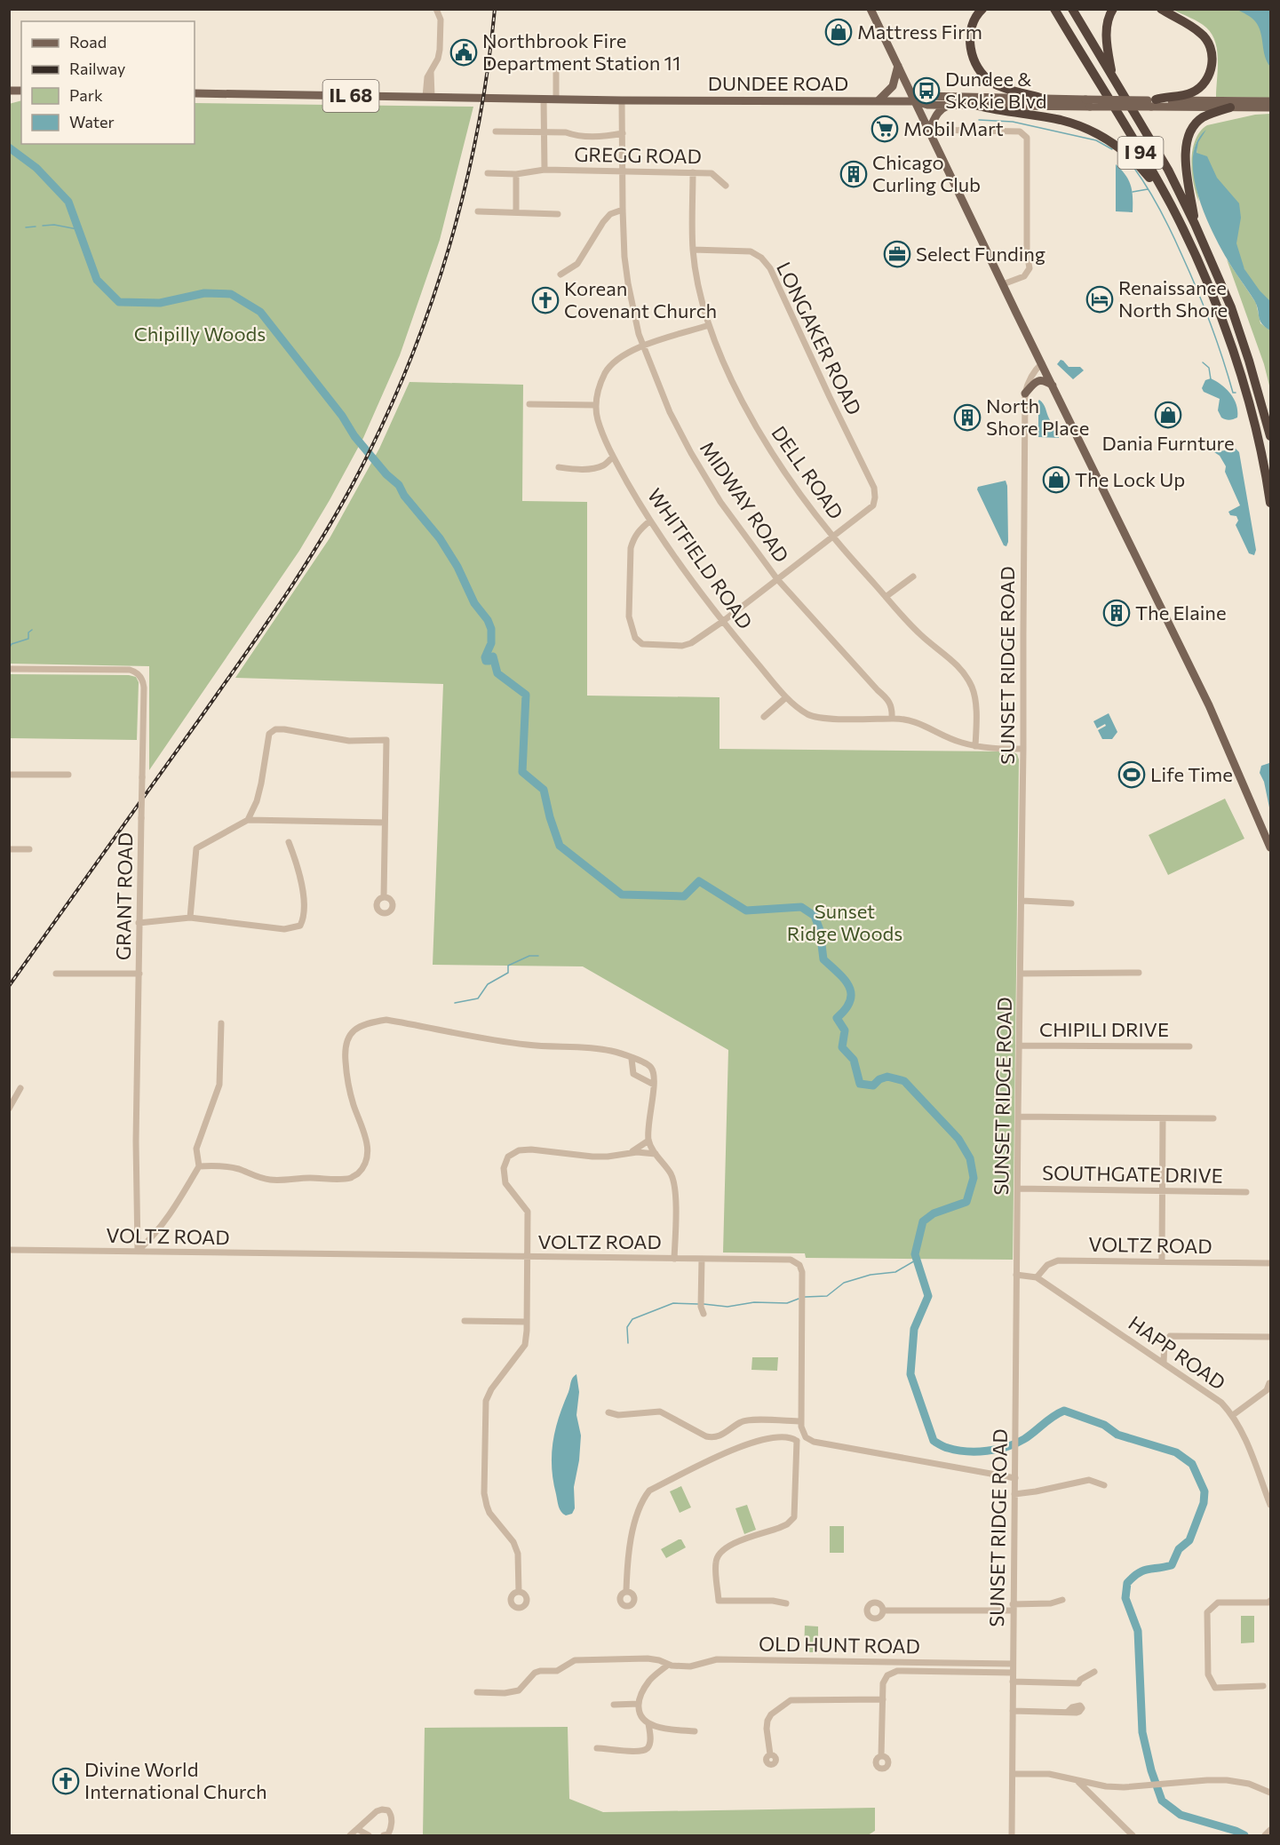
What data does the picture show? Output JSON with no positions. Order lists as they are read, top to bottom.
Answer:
{
  "streets": {
    "highway": ["I 94"],
    "main road": ["DUNDEE ROAD", "IL 68"],
    "street": [
      "GREGG ROAD",
      "LONGAKER ROAD",
      "DELL ROAD",
      "MIDWAY ROAD",
      "WHITFIELD ROAD",
      "SUNSET RIDGE ROAD",
      "GRANT ROAD",
      "CHIPILI DRIVE",
      "SOUTHGATE DRIVE",
      "VOLTZ ROAD",
      "HAPP ROAD",
      "OLD HUNT ROAD"
    ]
  },
  "crossings": [
    ["DUNDEE ROAD", "MIDWAY ROAD"],
    ["GREGG ROAD", "DELL ROAD"],
    ["GREGG ROAD", "MIDWAY ROAD"],
    ["LONGAKER ROAD", "DELL ROAD"],
    ["MIDWAY ROAD", "WHITFIELD ROAD"],
    ["SUNSET RIDGE ROAD", "CHIPILI DRIVE"],
    ["SUNSET RIDGE ROAD", "SOUTHGATE DRIVE"],
    ["SUNSET RIDGE ROAD", "HAPP ROAD"],
    ["SUNSET RIDGE ROAD", "OLD HUNT ROAD"],
    ["GRANT ROAD", "VOLTZ ROAD"],
    ["VOLTZ ROAD", "HAPP ROAD"]
  ],
  "parks": ["Chipilly Woods", "Sunset Ridge Woods"],
  "places": {
    "shop": ["Mattress Firm", "Dania Furnture", "The Lock Up"],
    "public building": ["Northbrook Fire Department Station 11"],
    "bus stop": ["Dundee & Skokie Blvd"],
    "supermarket": ["Mobil Mart"],
    "building": ["Chicago Curling Club", "North Shore Place", "The Elaine"],
    "office": ["Select Funding"],
    "hotel": ["Renaissance North Shore"],
    "church": ["Korean Covenant Church", "Divine World International Church"],
    "sports": ["Life Time"]
  },
  "legend": [
    "Road",
    "Railway",
    "Park",
    "Water"
  ]
}
